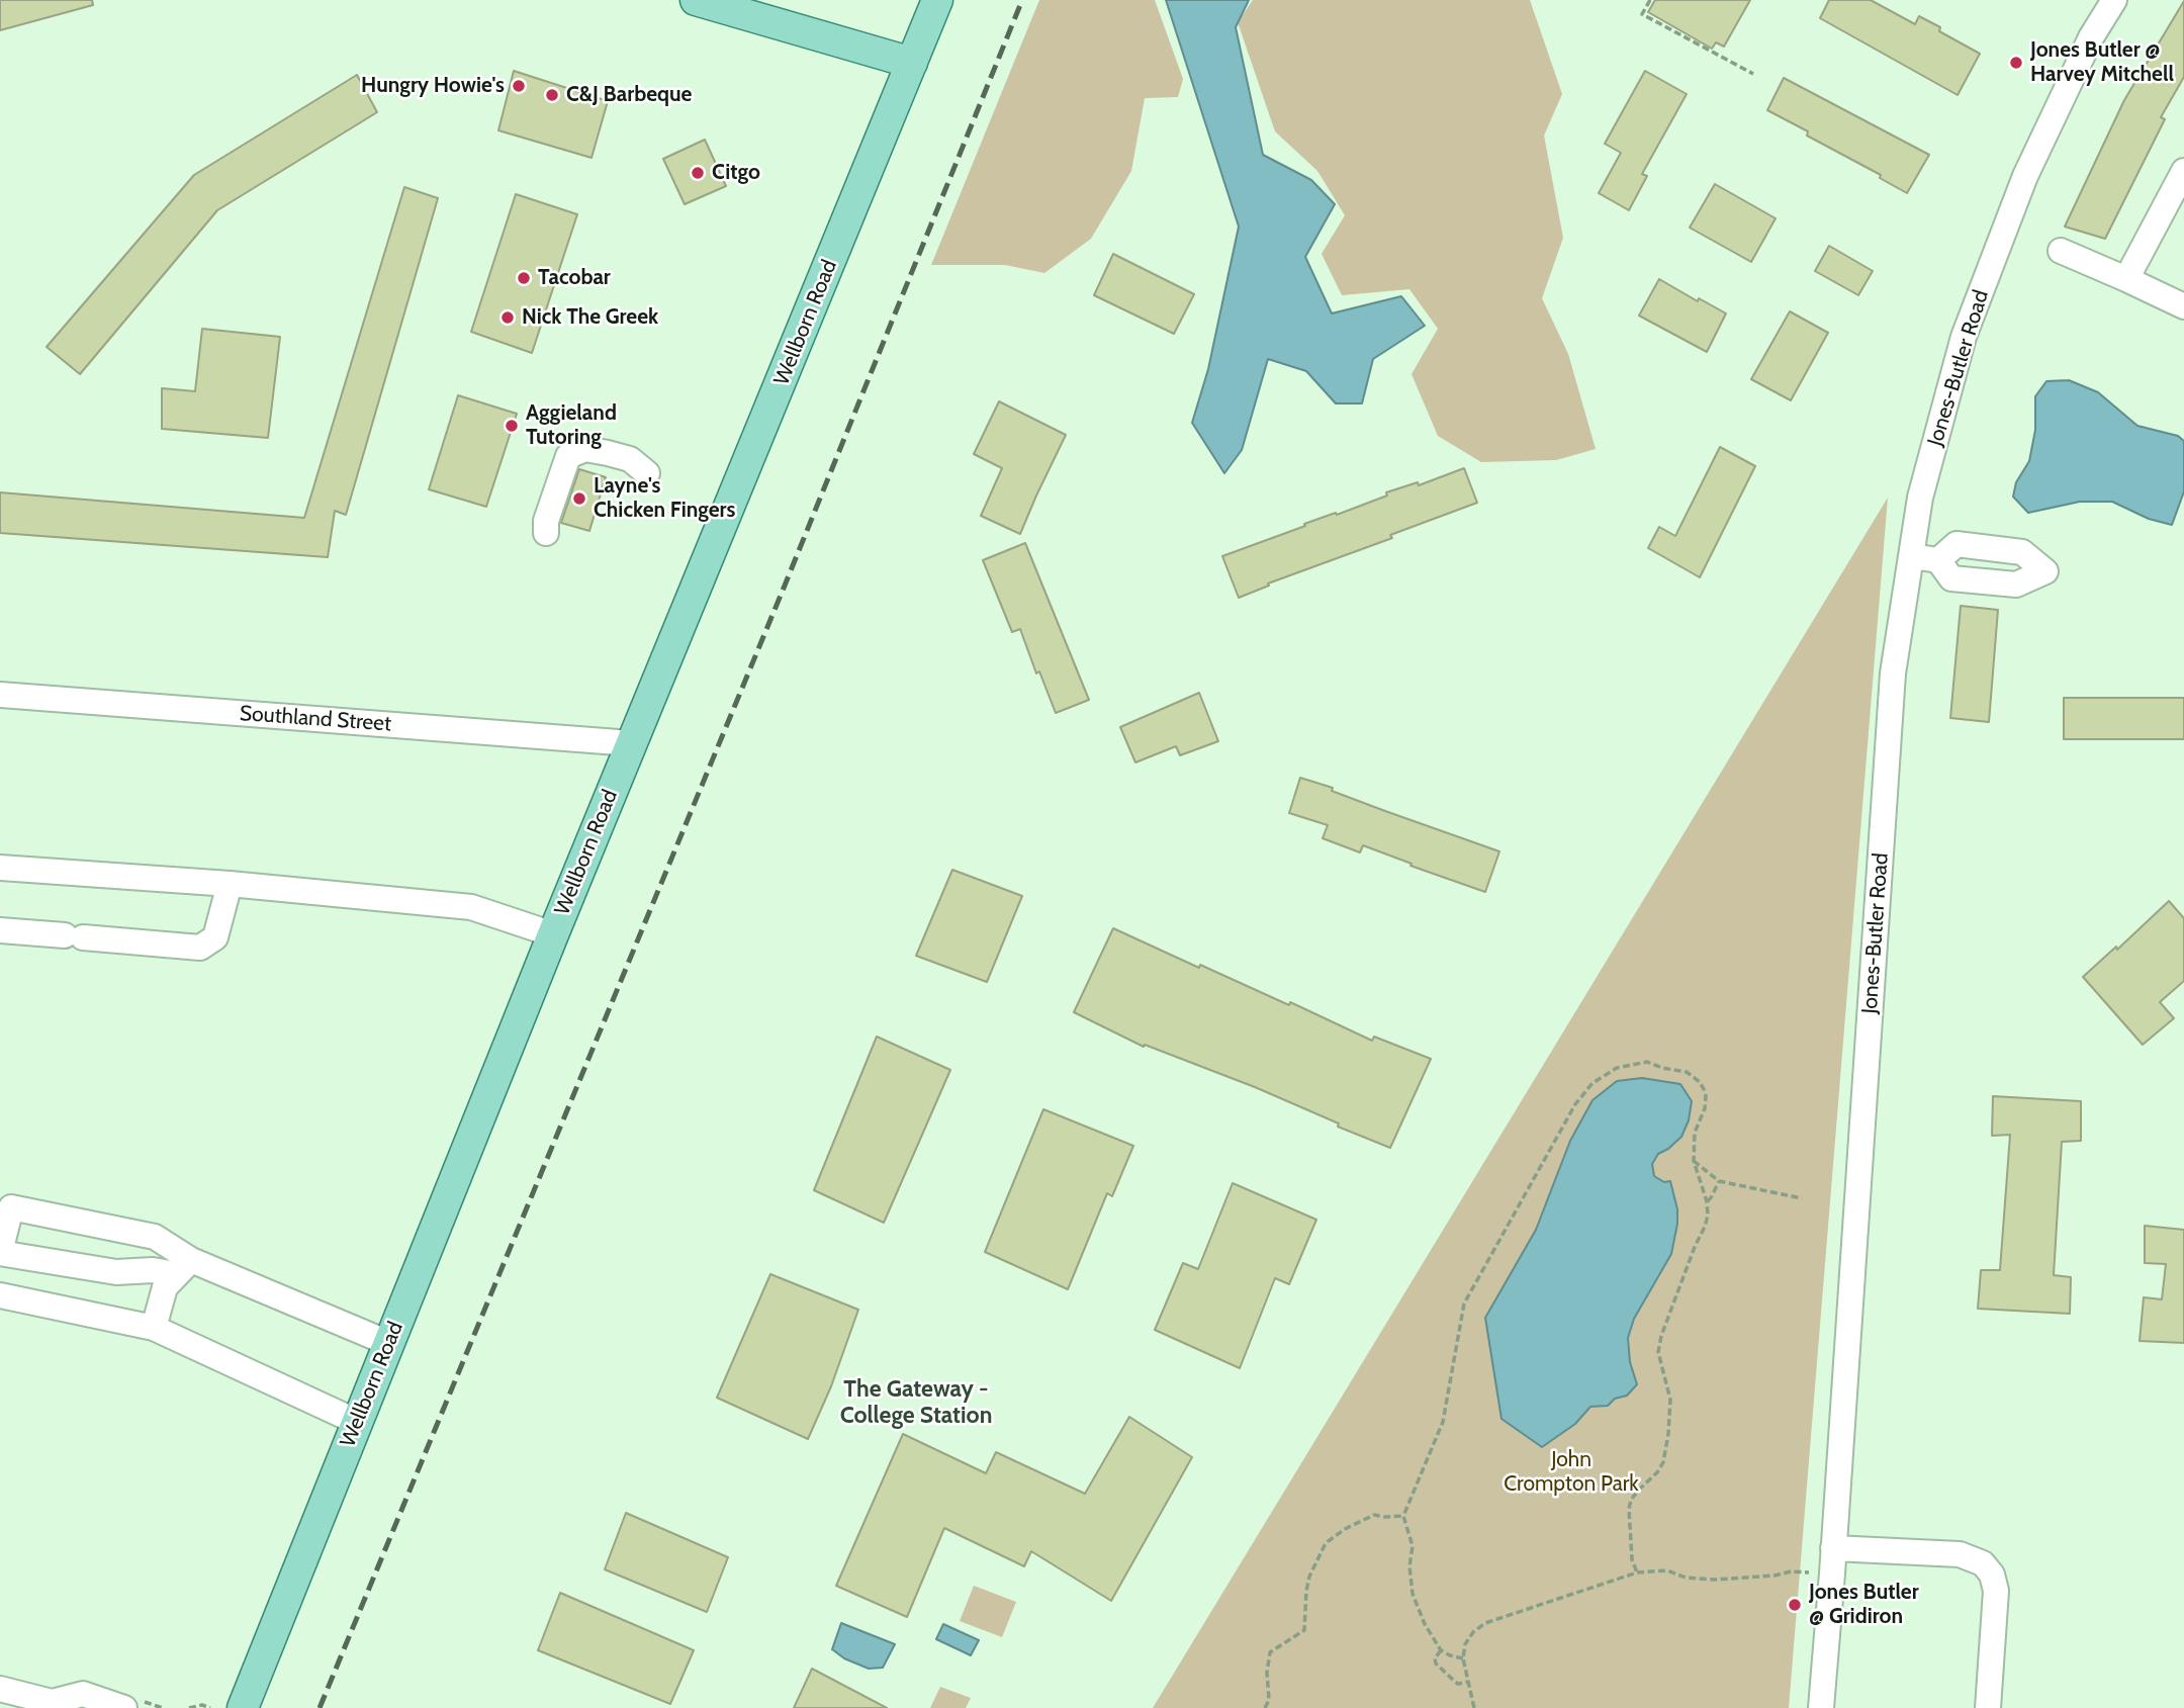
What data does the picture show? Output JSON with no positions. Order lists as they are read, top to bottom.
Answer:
{
  "streets": {
    "main road": ["Wellborn Road"],
    "street": ["Jones-Butler Road", "Southland Street"]
  },
  "crossings": [
    ["Wellborn Road", "Southland Street"]
  ],
  "districts": ["The Gateway - College Station"],
  "parks": ["John Crompton Park"],
  "places": [
    "Jones Butler @ Harvey Mitchell",
    "Hungry Howie's",
    "C&J Barbeque",
    "Citgo",
    "Tacobar",
    "Nick The Greek",
    "Aggieland Tutoring",
    "Layne's Chicken Fingers",
    "Jones Butler @ Gridiron"
  ]
}
